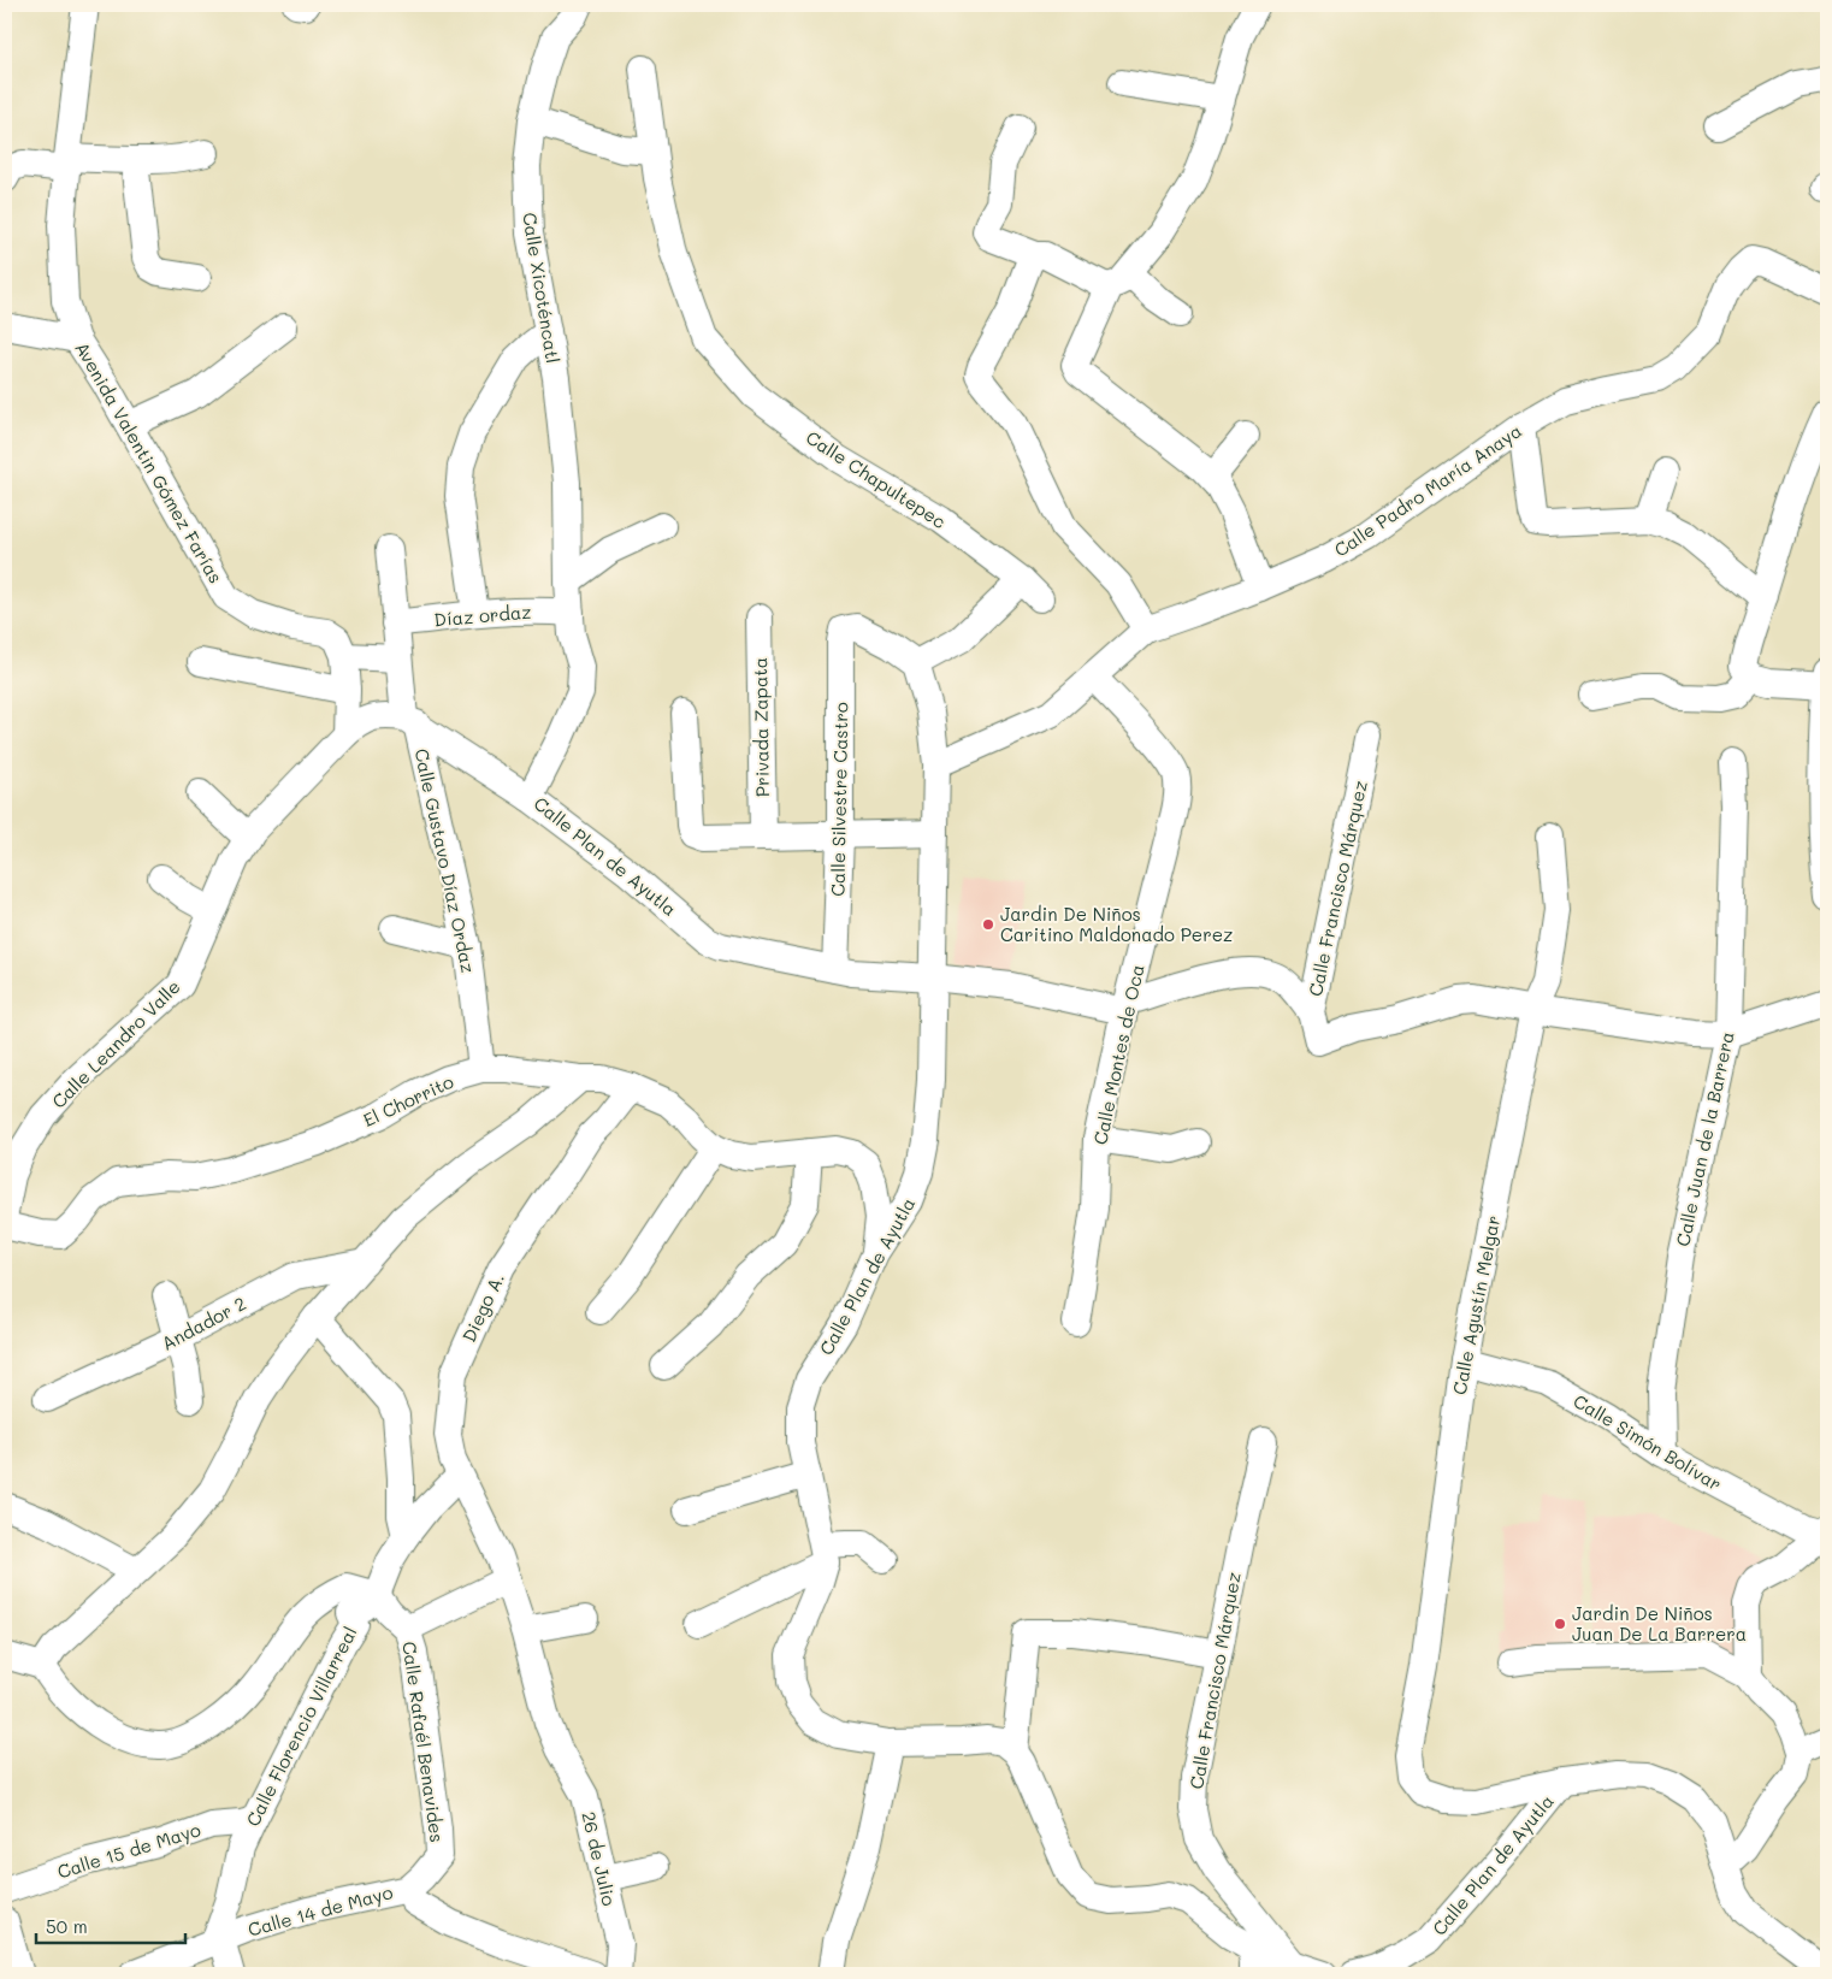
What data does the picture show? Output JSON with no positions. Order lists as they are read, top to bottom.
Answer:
{
  "streets": {
    "street": [
      "Calle Xicoténcatl",
      "Avenida Valentin Gómez Farías",
      "Calle Chapultepec",
      "Calle Padro María Anaya",
      "Díaz ordaz",
      "Privada Zapata",
      "Calle Silvestre Castro",
      "Calle Plan de Ayutla",
      "Calle Gustavo Díaz Ordaz",
      "Calle Francisco Márquez",
      "Calle Leandro Valle",
      "Calle Montes de Oca",
      "El Chorrito",
      "Calle Juan de la Barrera",
      "Calle Agustín Melgar",
      "Diego A.",
      "Andador 2",
      "Calle Simón Bolívar",
      "Calle Florencio Villarreal",
      "Calle Rafaél Benavides",
      "Calle 15 de Mayo",
      "26 de Julio",
      "Calle 14 de Mayo"
    ]
  },
  "crossings": [
    ["Calle Xicoténcatl", "Calle Plan de Ayutla"],
    ["Calle Chapultepec", "Calle Silvestre Castro"],
    ["Calle Chapultepec", "Calle Plan de Ayutla"],
    ["Calle Padro María Anaya", "Calle Plan de Ayutla"],
    ["Calle Padro María Anaya", "Calle Montes de Oca"],
    ["Díaz ordaz", "Calle Plan de Ayutla"],
    ["Díaz ordaz", "Calle Gustavo Díaz Ordaz"],
    ["Calle Silvestre Castro", "Calle Plan de Ayutla"],
    ["Calle Plan de Ayutla", "Calle Francisco Márquez"],
    ["Calle Plan de Ayutla", "Calle Montes de Oca"],
    ["Calle Plan de Ayutla", "El Chorrito"],
    ["Calle Plan de Ayutla", "Calle Agustín Melgar"],
    ["Calle Gustavo Díaz Ordaz", "Calle Leandro Valle"],
    ["Calle Gustavo Díaz Ordaz", "El Chorrito"],
    ["Calle Francisco Márquez", "Calle Agustín Melgar"],
    ["El Chorrito", "Diego A."],
    ["Calle Juan de la Barrera", "Calle Simón Bolívar"],
    ["Calle Agustín Melgar", "Calle Simón Bolívar"],
    ["Diego A.", "26 de Julio"],
    ["Calle Florencio Villarreal", "Calle Rafaél Benavides"],
    ["Calle Florencio Villarreal", "Calle 15 de Mayo"],
    ["Calle Florencio Villarreal", "Calle 14 de Mayo"],
    ["Calle Rafaél Benavides", "Calle 14 de Mayo"]
  ],
  "places": ["Jardin De Niños Caritino Maldonado Perez", "Jardin De Niños Juan De La Barrera"],
  "scale_bar": "50 m"
}
